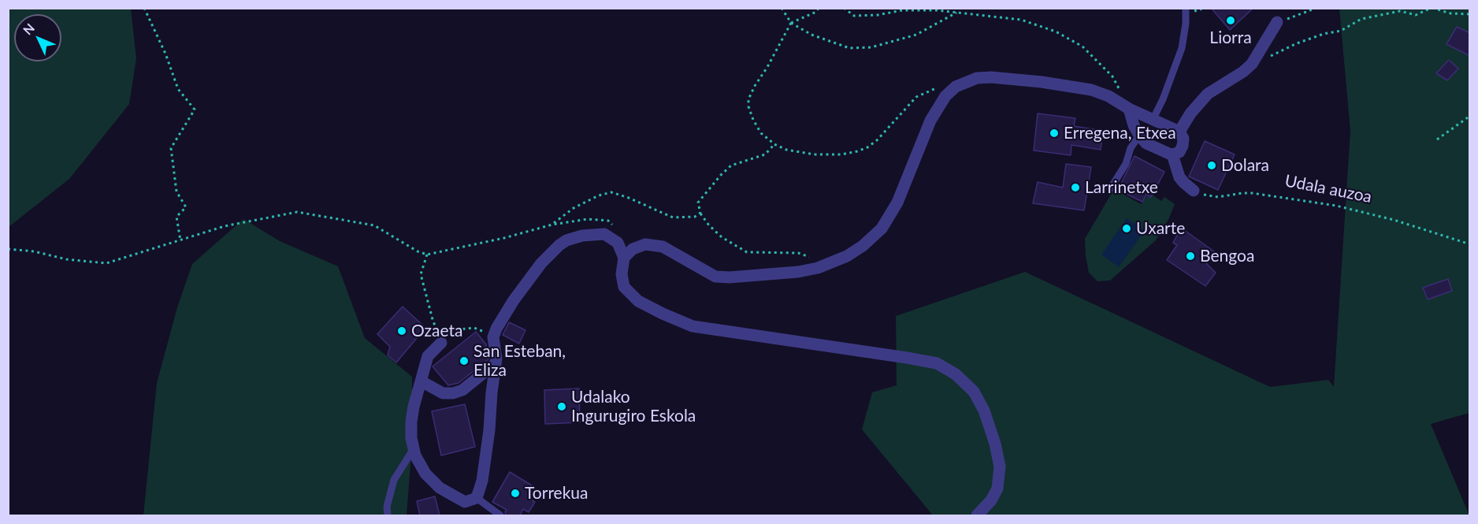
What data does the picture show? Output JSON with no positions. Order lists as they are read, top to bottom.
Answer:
{
  "streets": {
    "path": ["Udala auzoa"]
  },
  "places": [
    "Liorra",
    "Erregena, Etxea",
    "Dolara",
    "Larrinetxe",
    "Uxarte",
    "Bengoa",
    "Ozaeta",
    "San Esteban, Eliza",
    "Udalako Ingurugiro Eskola",
    "Torrekua"
  ],
  "north": "top left"
}
